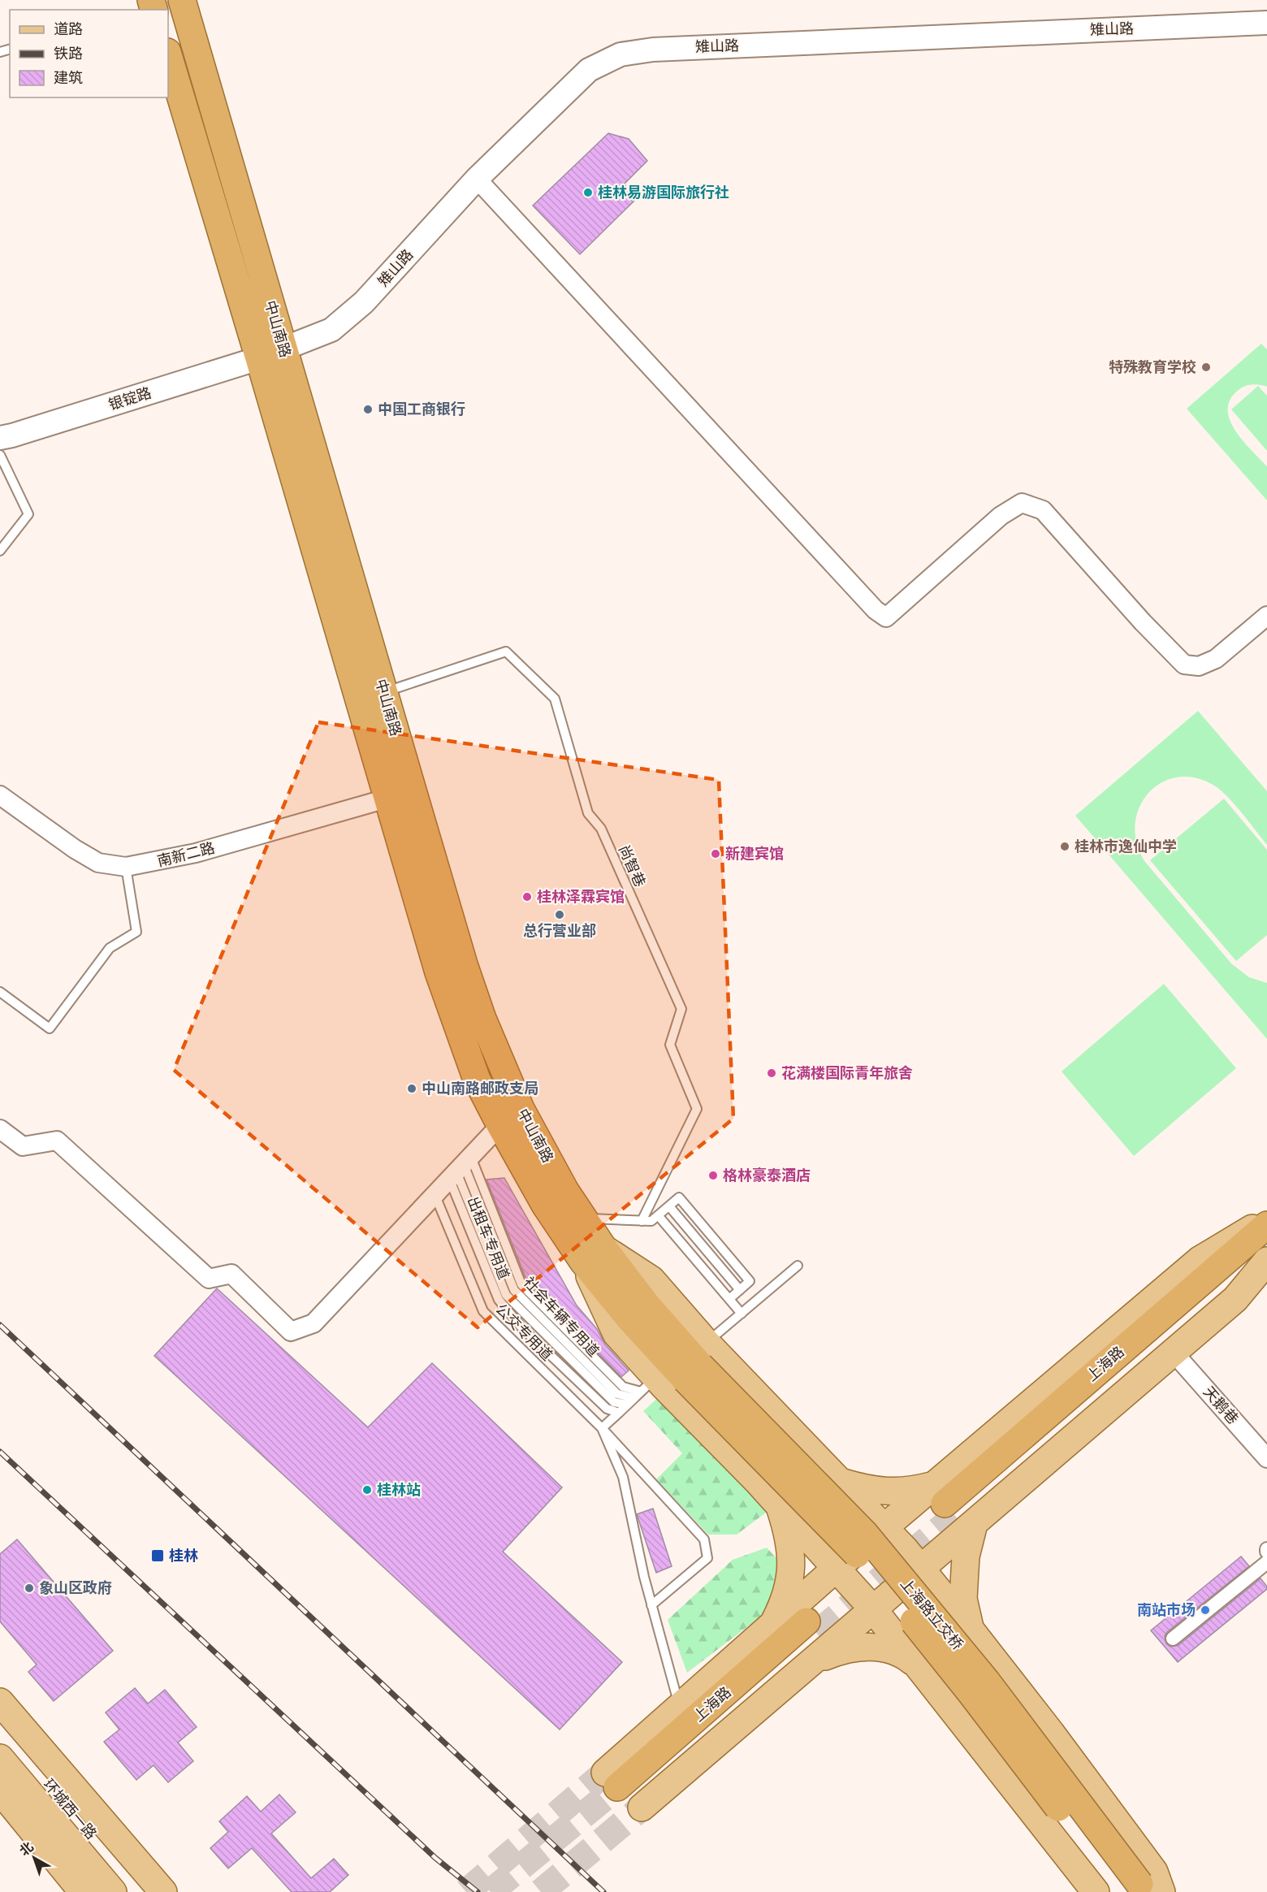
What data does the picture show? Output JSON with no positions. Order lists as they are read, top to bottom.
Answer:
{
  "streets": {
    "highway": ["中山南路", "上海路", "上海路立交桥"],
    "main road": ["环城西一路"],
    "street": [
      "雉山路",
      "银锭路",
      "南新二路",
      "天鹅巷"
    ],
    "lane": [
      "尚智巷",
      "出租车专用道",
      "社会车辆专用道",
      "公交专用道"
    ]
  },
  "crossings": [
    ["雉山路", "中山南路"],
    ["雉山路", "银锭路"],
    ["中山南路", "银锭路"],
    ["中山南路", "南新二路"],
    ["中山南路", "尚智巷"],
    ["中山南路", "公交专用道"],
    ["中山南路", "上海路立交桥"],
    ["出租车专用道", "公交专用道"],
    ["社会车辆专用道", "公交专用道"]
  ],
  "places": {
    "other": [
      "桂林易游国际旅行社",
      "特殊教育学校",
      "中国工商银行",
      "桂林市逸仙中学",
      "新建宾馆",
      "桂林泽霖宾馆",
      "总行营业部",
      "花满楼国际青年旅舍",
      "中山南路邮政支局",
      "格林豪泰酒店",
      "桂林站",
      "象山区政府",
      "南站市场"
    ],
    "transit": ["桂林"]
  },
  "legend": ["道路", "铁路", "建筑"],
  "north": "top left"
}
